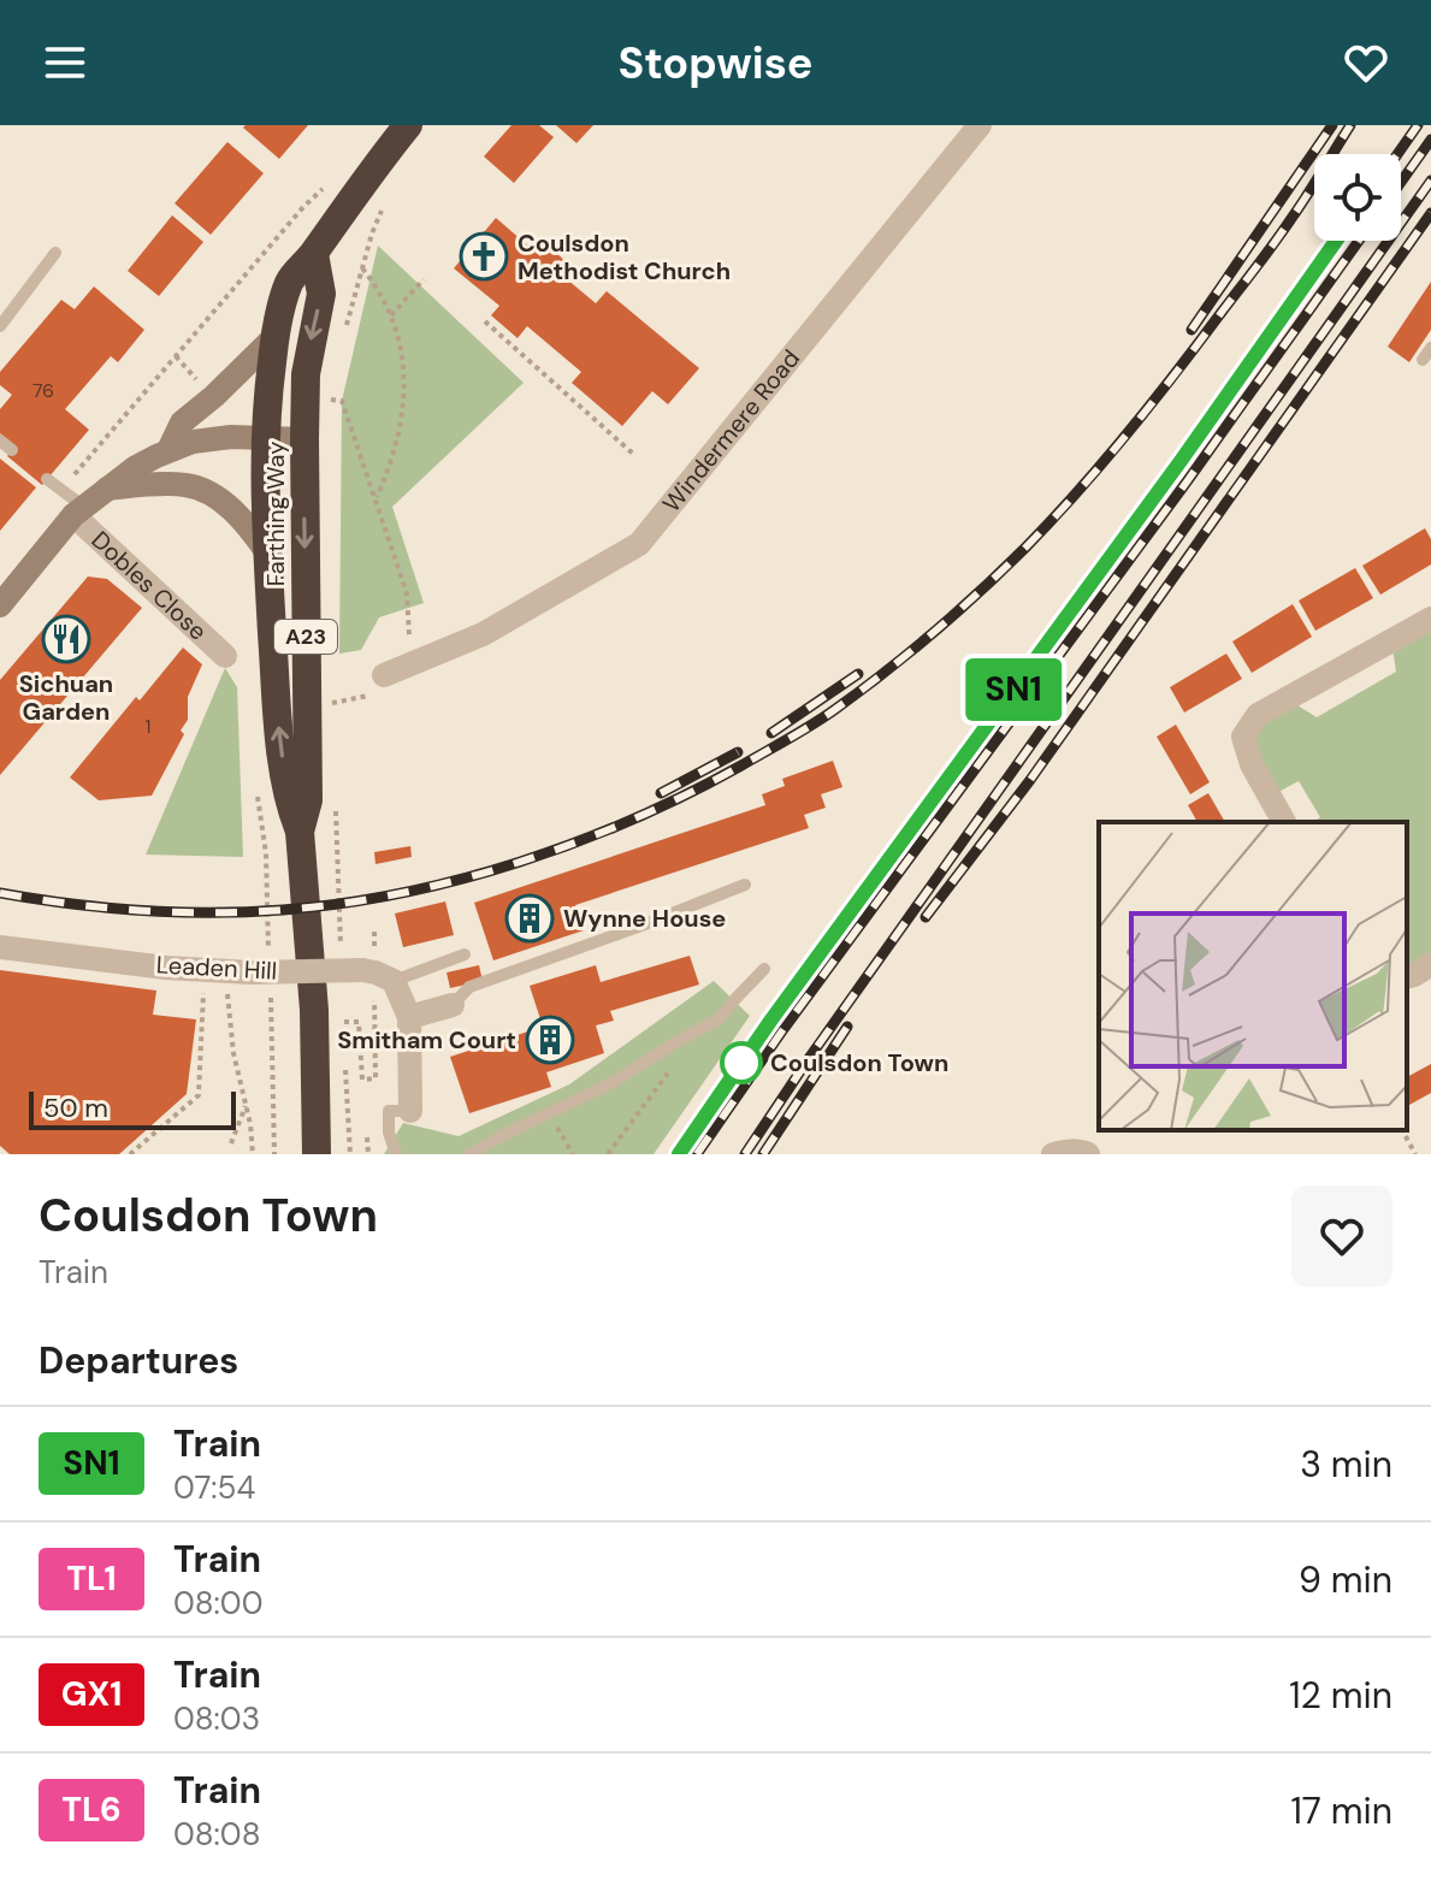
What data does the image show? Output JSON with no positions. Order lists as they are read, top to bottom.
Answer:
{
  "streets": {
    "highway": ["Farthing Way", "A23"],
    "street": ["Windermere Road", "Dobles Close", "Leaden Hill"]
  },
  "crossings": [
    ["Farthing Way", "A23"]
  ],
  "places": {
    "church": ["Coulsdon Methodist Church"],
    "restaurant": ["Sichuan Garden"],
    "building": ["Wynne House", "Smitham Court"],
    "other": ["Coulsdon Town"]
  },
  "house_numbers": ["76", "1"],
  "scale_bar": "50 m",
  "page": {
    "header": "Stopwise",
    "on_map": "SN1",
    "scale": "50 m",
    "heading": [
      ["Coulsdon Town", "Train"],
      "Departures"
    ],
    "list": [
      {
        "mark": "SN1",
        "name": "Train",
        "note": "07:54",
        "value": "3 min"
      },
      {
        "mark": "TL1",
        "name": "Train",
        "note": "08:00",
        "value": "9 min"
      },
      {
        "mark": "GX1",
        "name": "Train",
        "note": "08:03",
        "value": "12 min"
      },
      {
        "mark": "TL6",
        "name": "Train",
        "note": "08:08",
        "value": "17 min"
      }
    ]
  }
}
